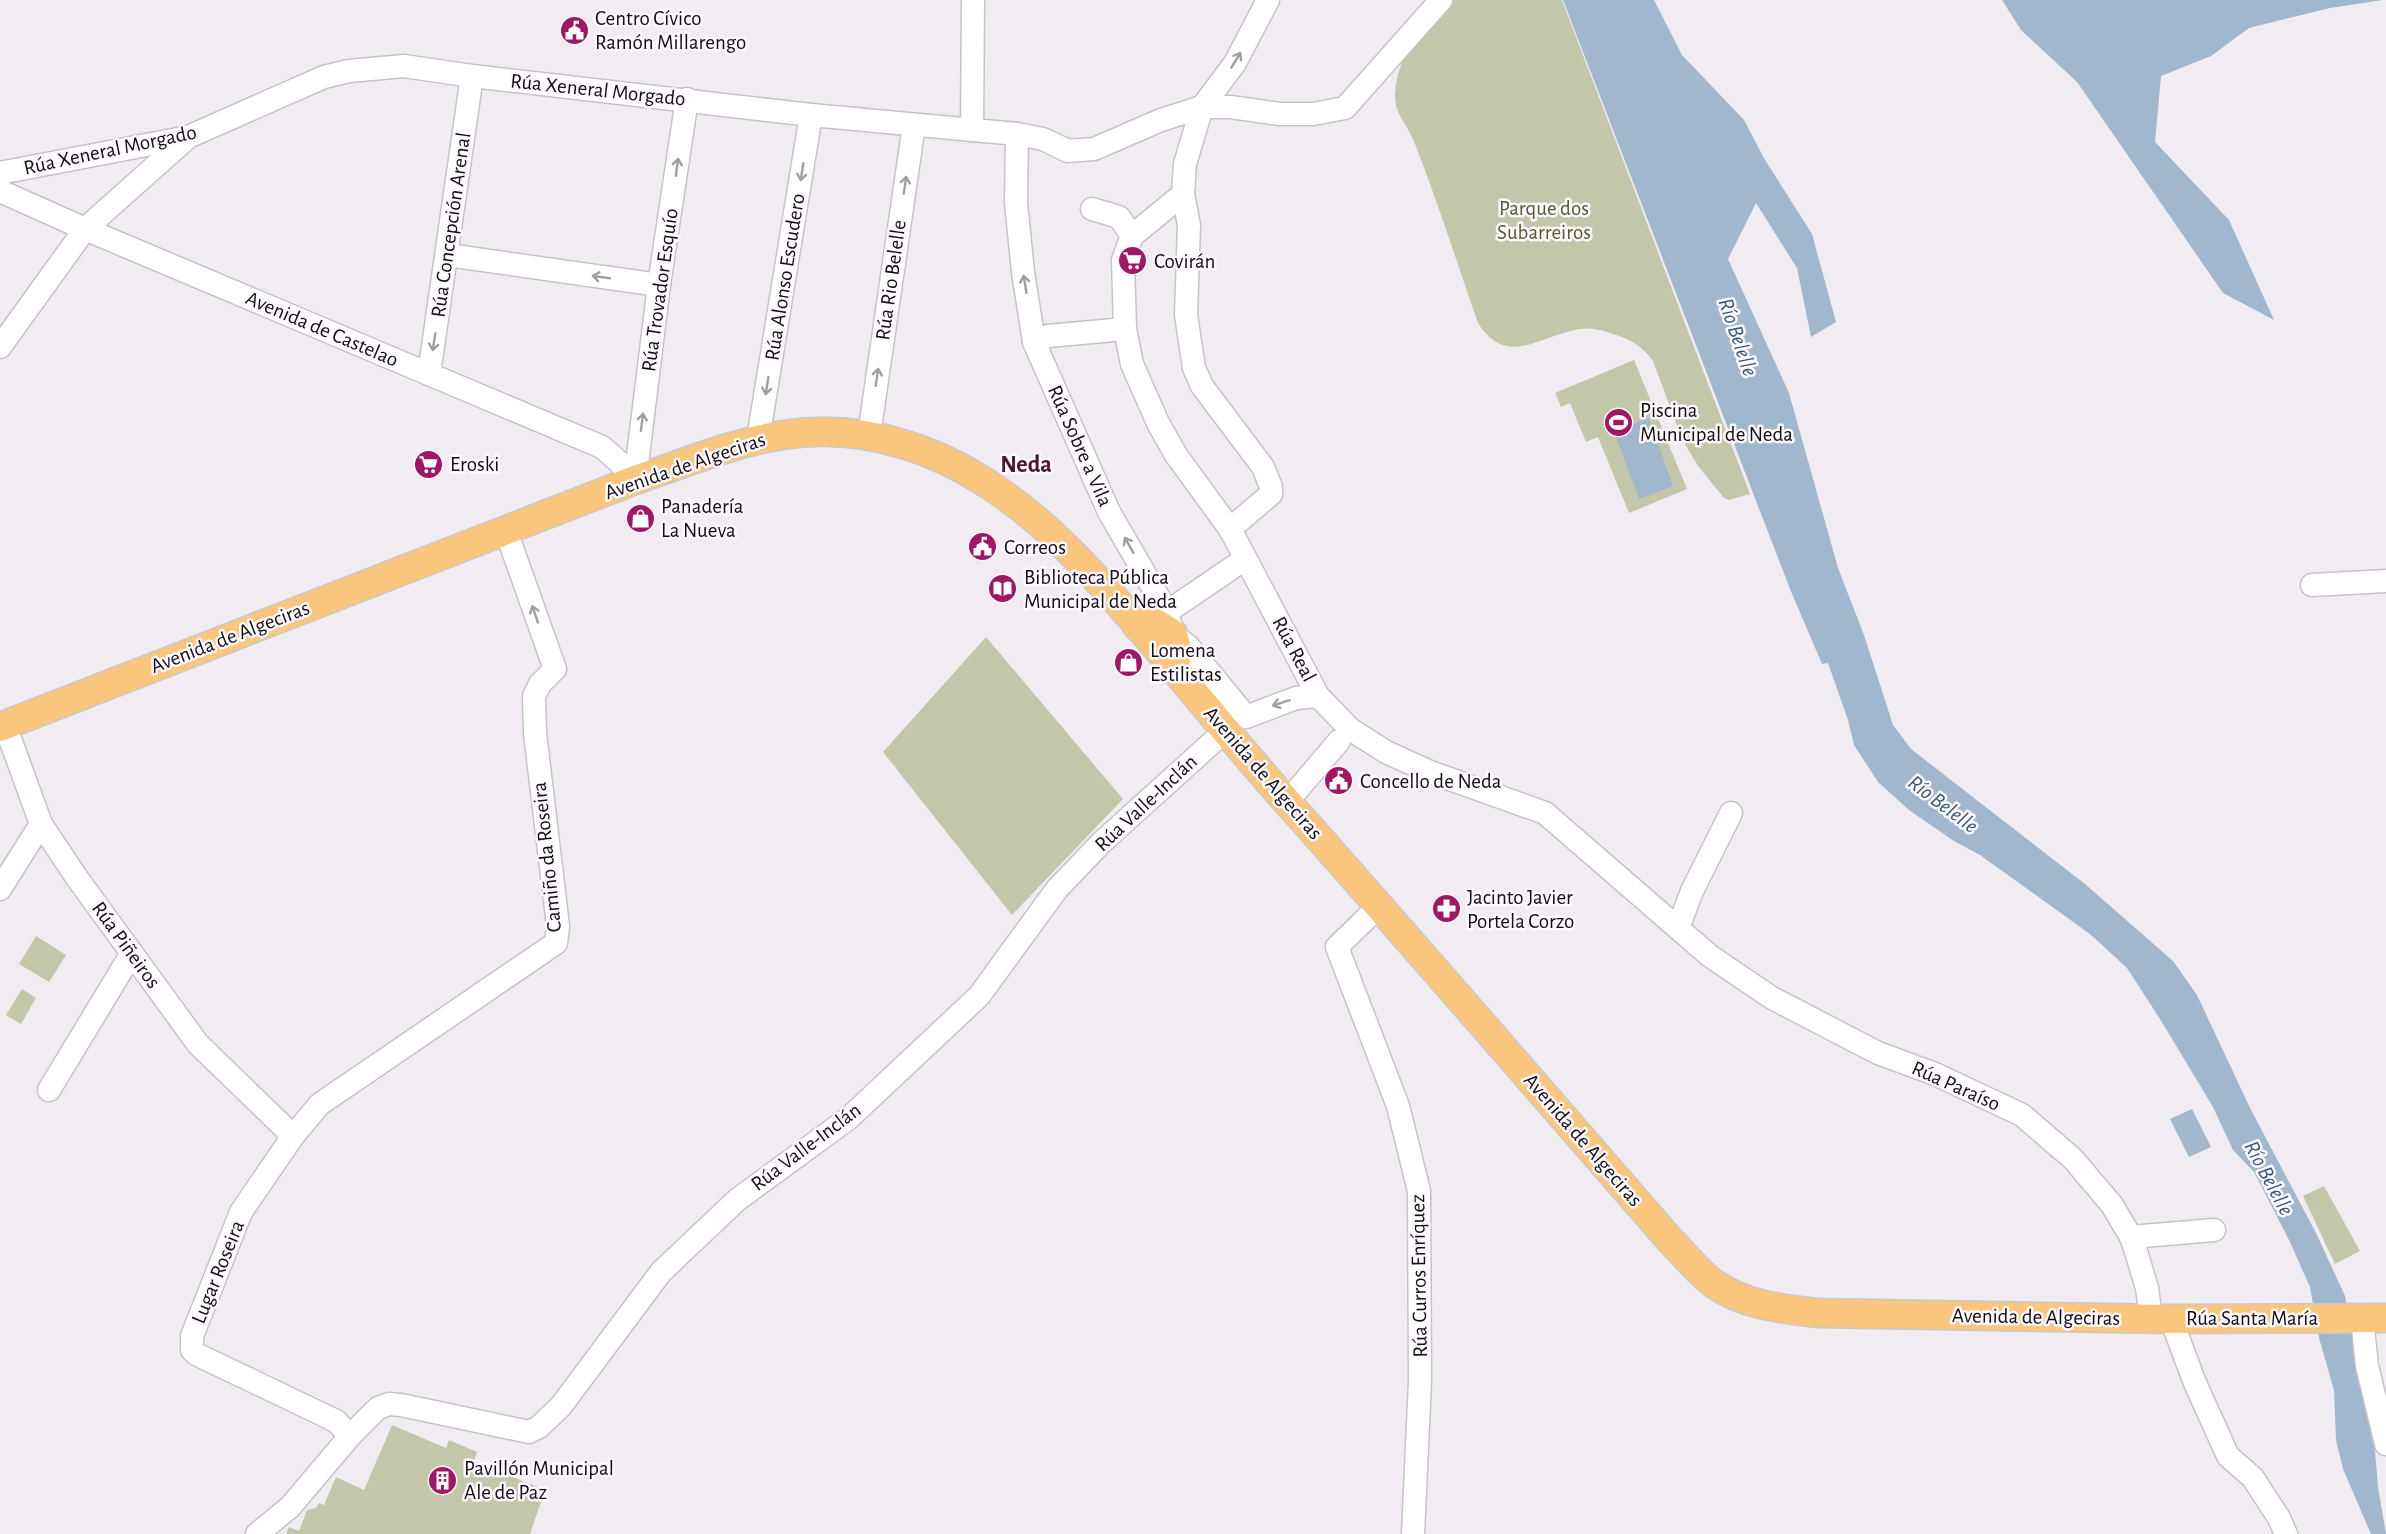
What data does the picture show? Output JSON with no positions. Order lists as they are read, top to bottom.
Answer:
{
  "streets": {
    "main road": ["Avenida de Algeciras", "Rúa Santa María"],
    "street": [
      "Rúa Xeneral Morgado",
      "Rúa Concepción Arenal",
      "Rúa Alonso Escudero",
      "Rúa Rio Belelle",
      "Rúa Trovador Esquío",
      "Avenida de Castelao",
      "Rúa Sobre a Vila",
      "Rúa Real",
      "Rúa Valle-Inclán",
      "Camiño da Roseira",
      "Rúa Piñeiros",
      "Rúa Paraíso",
      "Lugar Roseira",
      "Rúa Curros Enríquez"
    ]
  },
  "crossings": [
    ["Rúa Xeneral Morgado", "Rúa Concepción Arenal"],
    ["Rúa Xeneral Morgado", "Rúa Alonso Escudero"],
    ["Rúa Xeneral Morgado", "Rúa Rio Belelle"],
    ["Rúa Xeneral Morgado", "Rúa Trovador Esquío"],
    ["Rúa Xeneral Morgado", "Rúa Sobre a Vila"],
    ["Rúa Concepción Arenal", "Avenida de Castelao"],
    ["Rúa Alonso Escudero", "Avenida de Algeciras"],
    ["Rúa Rio Belelle", "Avenida de Algeciras"],
    ["Rúa Trovador Esquío", "Avenida de Castelao"],
    ["Rúa Trovador Esquío", "Avenida de Algeciras"],
    ["Avenida de Castelao", "Avenida de Algeciras"],
    ["Rúa Sobre a Vila", "Avenida de Algeciras"],
    ["Avenida de Algeciras", "Rúa Valle-Inclán"],
    ["Avenida de Algeciras", "Camiño da Roseira"],
    ["Avenida de Algeciras", "Rúa Piñeiros"],
    ["Avenida de Algeciras", "Rúa Paraíso"],
    ["Avenida de Algeciras", "Rúa Curros Enríquez"],
    ["Avenida de Algeciras", "Rúa Santa María"],
    ["Rúa Real", "Rúa Paraíso"],
    ["Rúa Valle-Inclán", "Lugar Roseira"],
    ["Camiño da Roseira", "Rúa Piñeiros"],
    ["Camiño da Roseira", "Lugar Roseira"],
    ["Rúa Piñeiros", "Lugar Roseira"],
    ["Rúa Paraíso", "Rúa Santa María"]
  ],
  "one_way": [
    "Rúa Concepción Arenal",
    "Rúa Alonso Escudero",
    "Rúa Rio Belelle",
    "Rúa Trovador Esquío",
    "Rúa Sobre a Vila",
    "Camiño da Roseira"
  ],
  "districts": ["Neda"],
  "water": ["Río Belelle"],
  "parks": ["Parque dos Subarreiros"],
  "places": {
    "public building": ["Centro Cívico Ramón Millarengo", "Correos", "Concello de Neda"],
    "supermarket": ["Covirán", "Eroski"],
    "sports": ["Piscina Municipal de Neda"],
    "shop": ["Panadería La Nueva", "Lomena Estilistas"],
    "library": ["Biblioteca Pública Municipal de Neda"],
    "pharmacy": ["Jacinto Javier Portela Corzo"],
    "building": ["Pavillón Municipal Ale de Paz"]
  }
}
